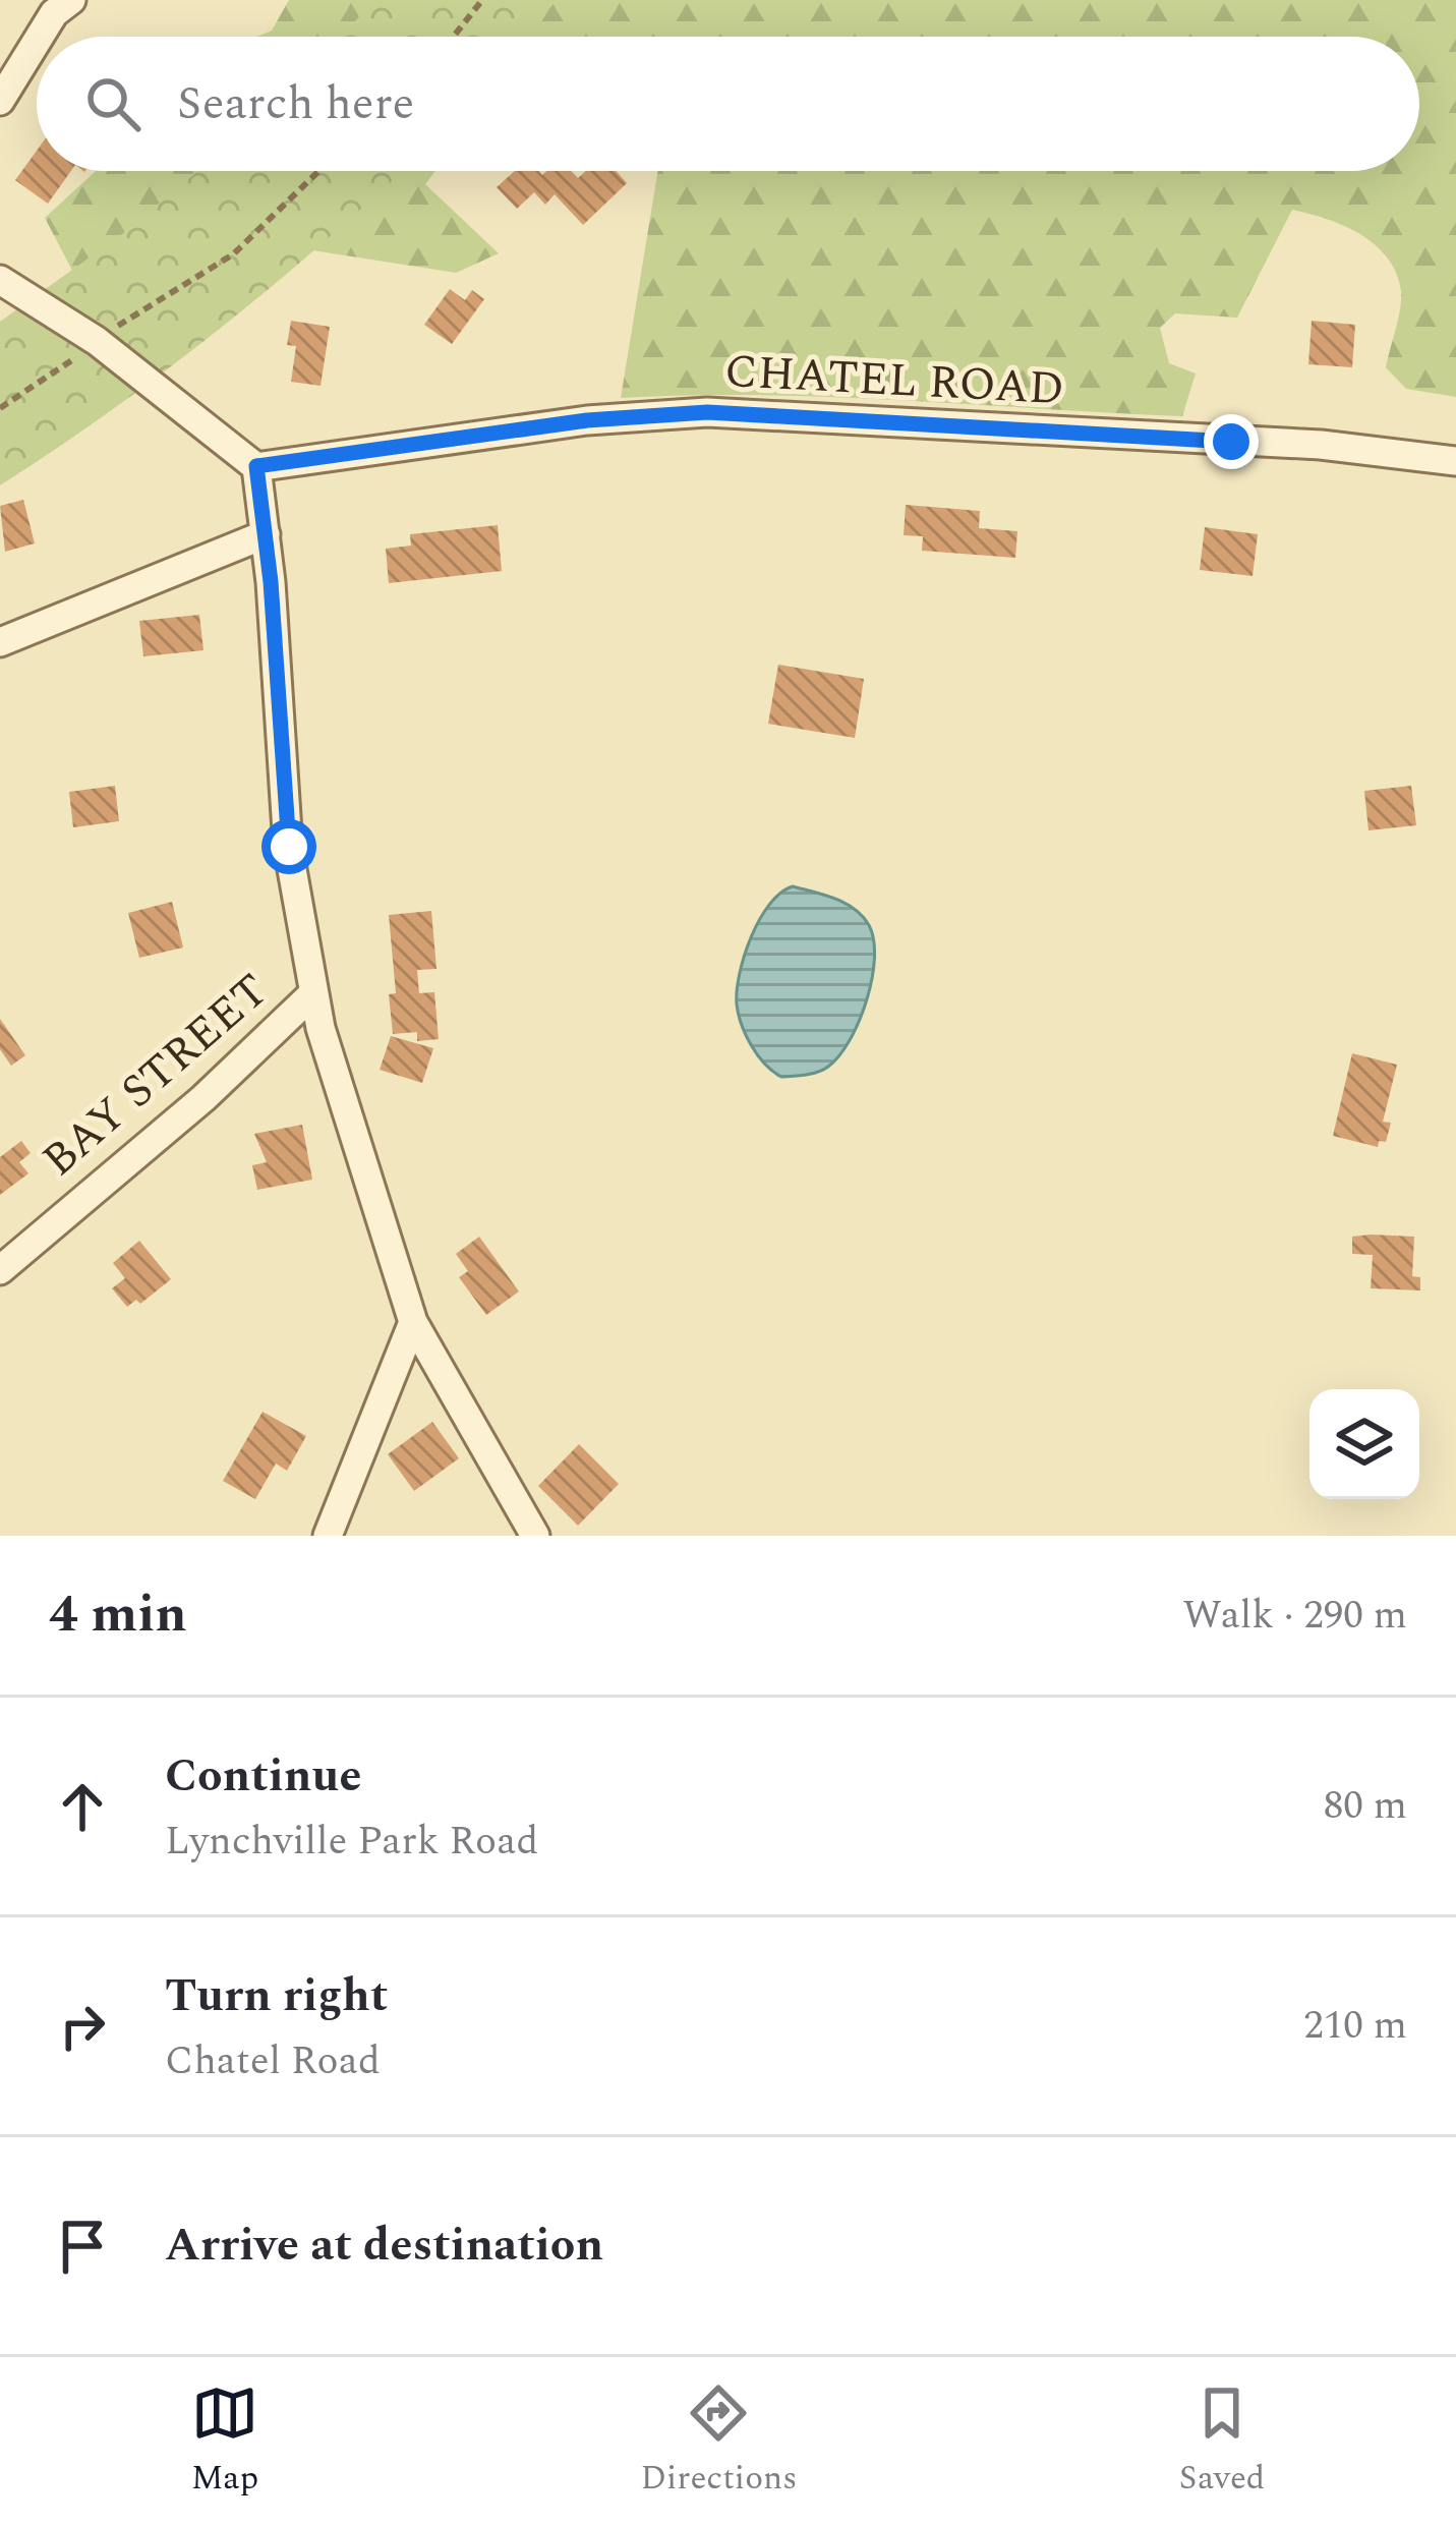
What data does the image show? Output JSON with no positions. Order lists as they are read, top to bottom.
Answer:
{
  "streets": {
    "street": ["CHATEL ROAD", "BAY STREET"]
  },
  "page": {
    "search": "Search here",
    "heading": ["4 min", "Walk · 290 m"],
    "list": [
      ["Continue", "Lynchville Park Road", "80 m"],
      ["Turn right", "Chatel Road", "210 m"],
      "Arrive at destination"
    ],
    "nav": ["Map", "Directions", "Saved"]
  }
}
